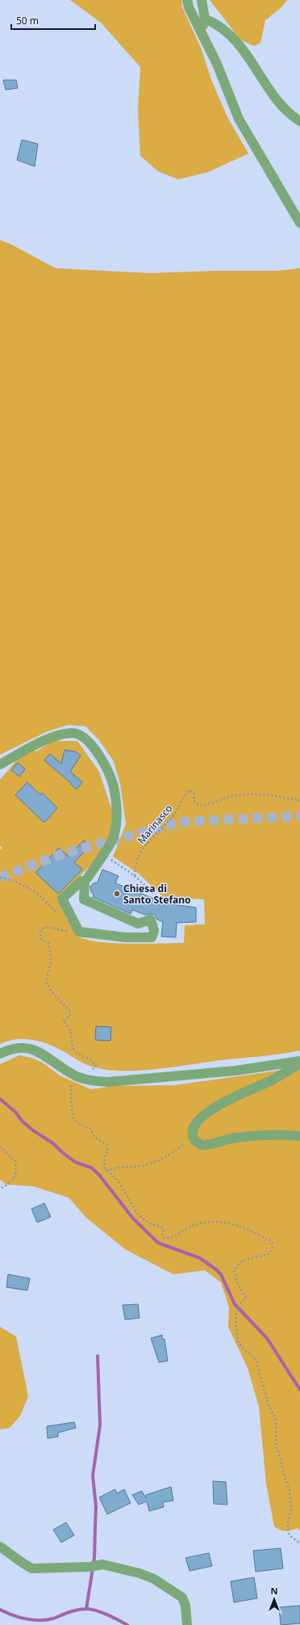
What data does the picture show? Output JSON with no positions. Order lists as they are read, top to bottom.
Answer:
{
  "streets": {
    "path": ["Marinasco"]
  },
  "places": ["Chiesa di Santo Stefano"],
  "scale_bar": "50 m",
  "north": "top"
}
